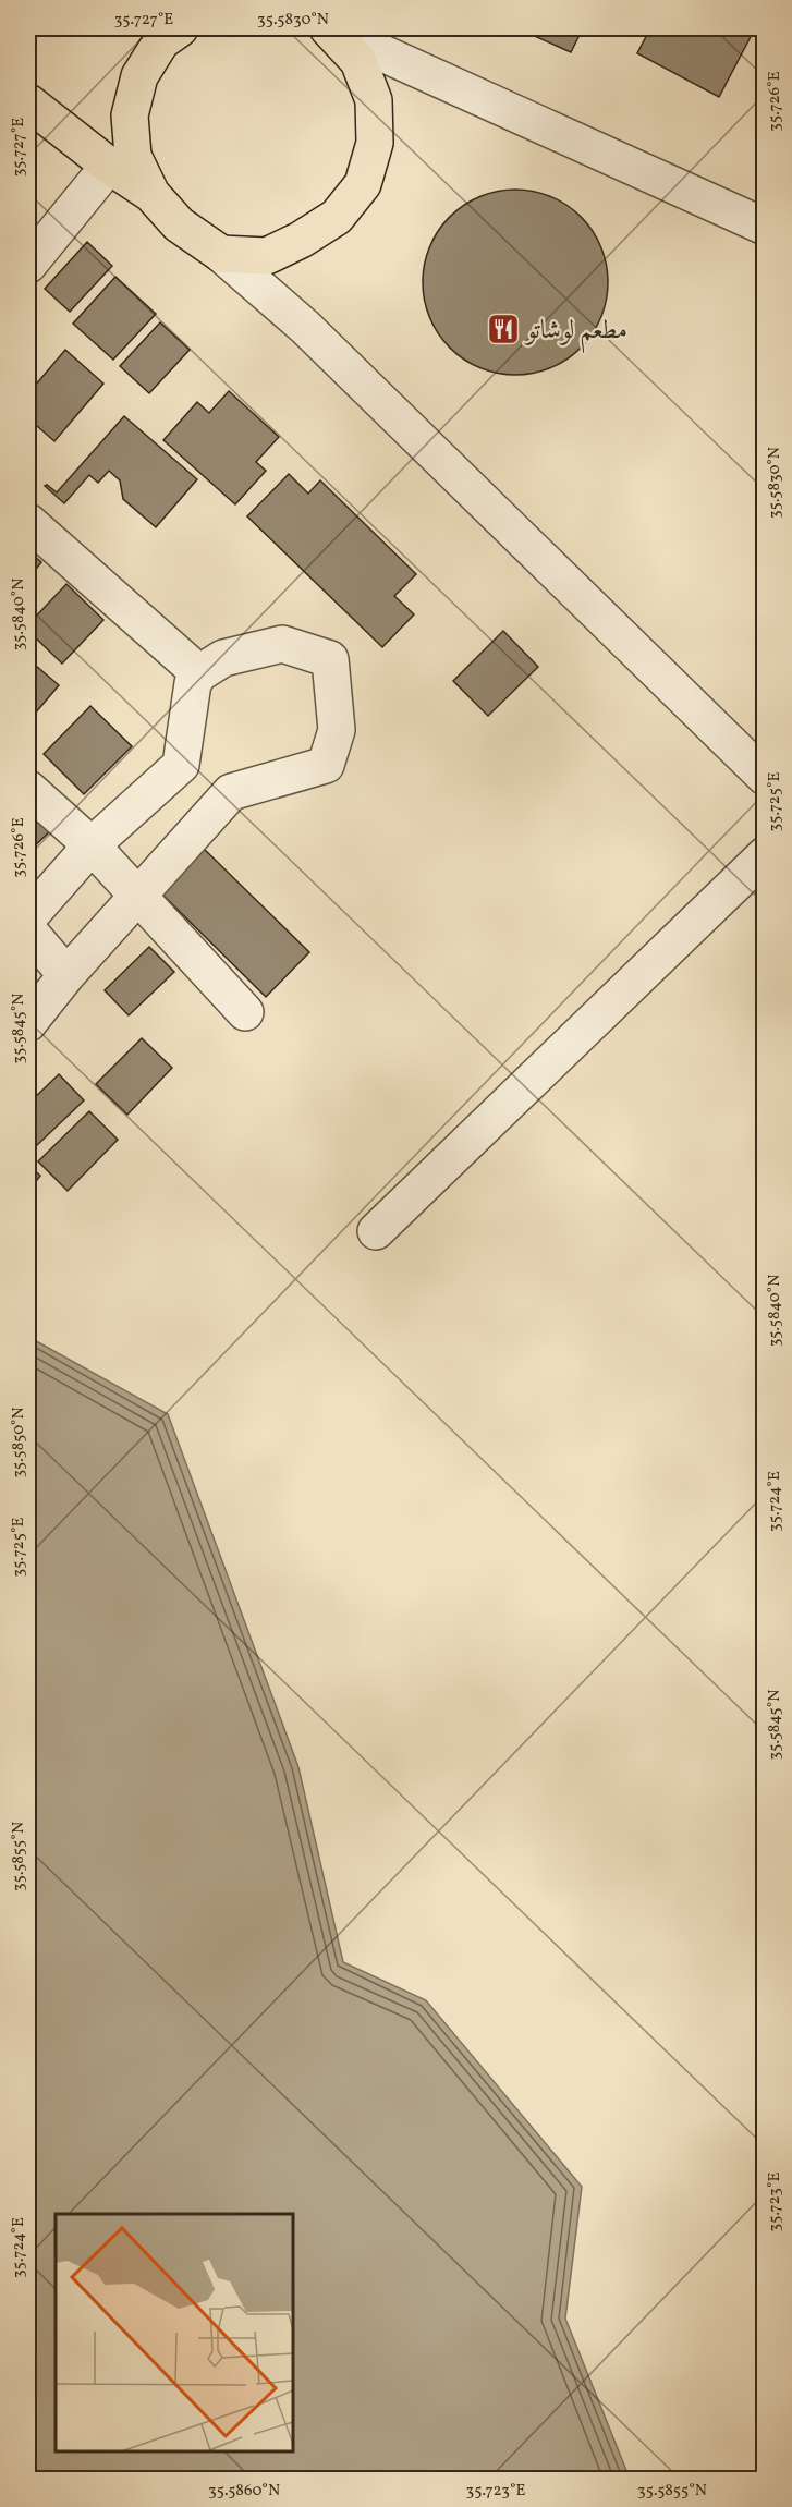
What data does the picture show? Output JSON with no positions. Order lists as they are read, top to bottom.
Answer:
{
  "places": {
    "restaurant": ["مطعم لوشاتو"]
  },
  "coordinates": [
    "35.727°E",
    "35.5830°N",
    "35.726°E",
    "35.5840°N",
    "35.725°E",
    "35.5845°N",
    "35.5850°N",
    "35.724°E",
    "35.5855°N",
    "35.723°E",
    "35.5860°N"
  ]
}
